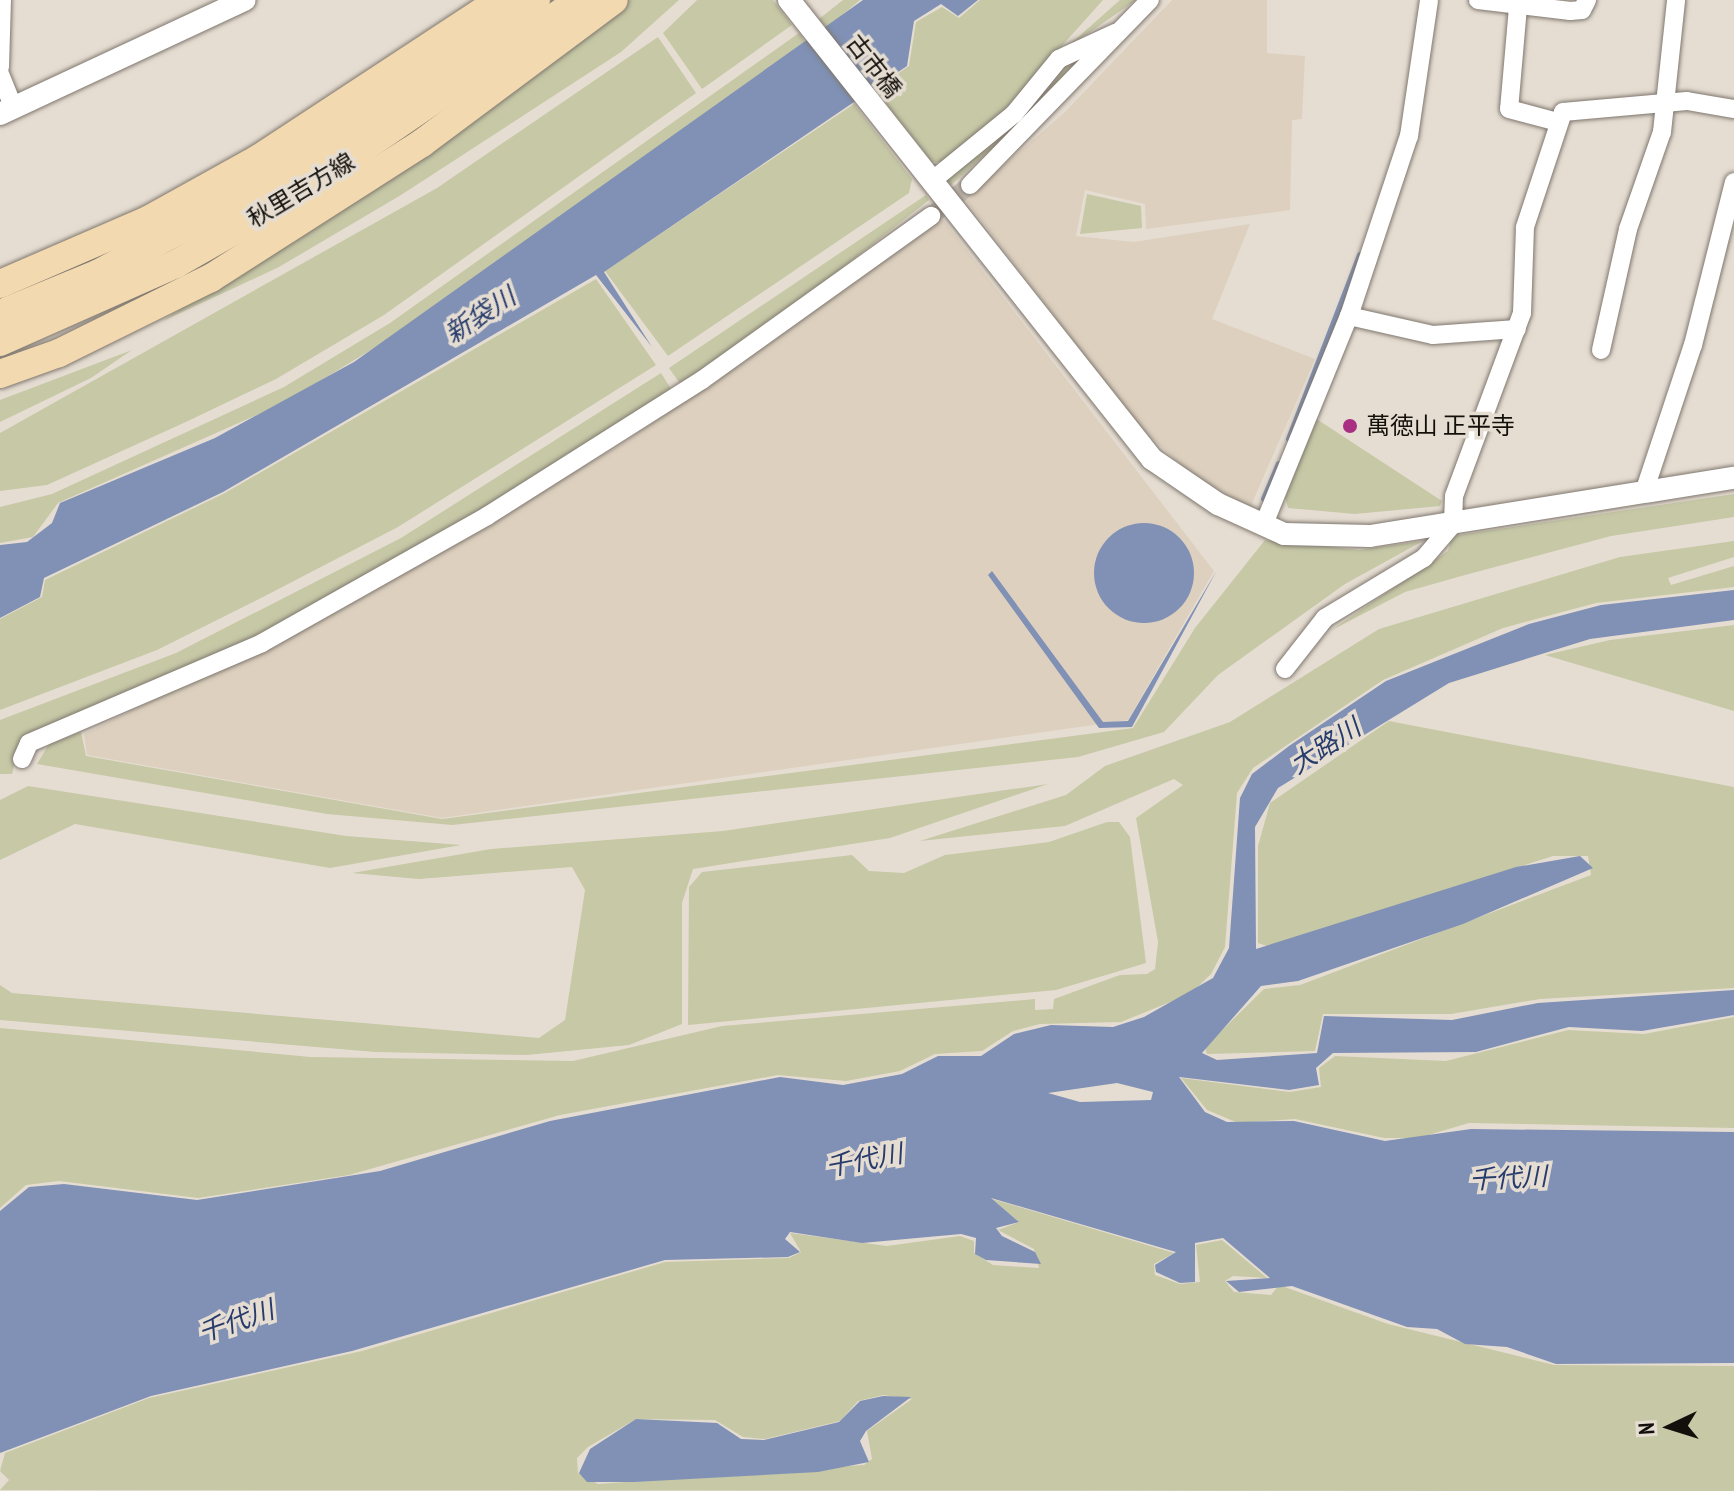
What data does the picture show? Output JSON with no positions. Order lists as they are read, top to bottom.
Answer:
{
  "streets": {
    "main road": ["秋里吉方線"],
    "street": ["古市橋"]
  },
  "water": ["新袋川", "大路川", "千代川"],
  "places": ["萬徳山 正平寺"],
  "north": "left"
}
